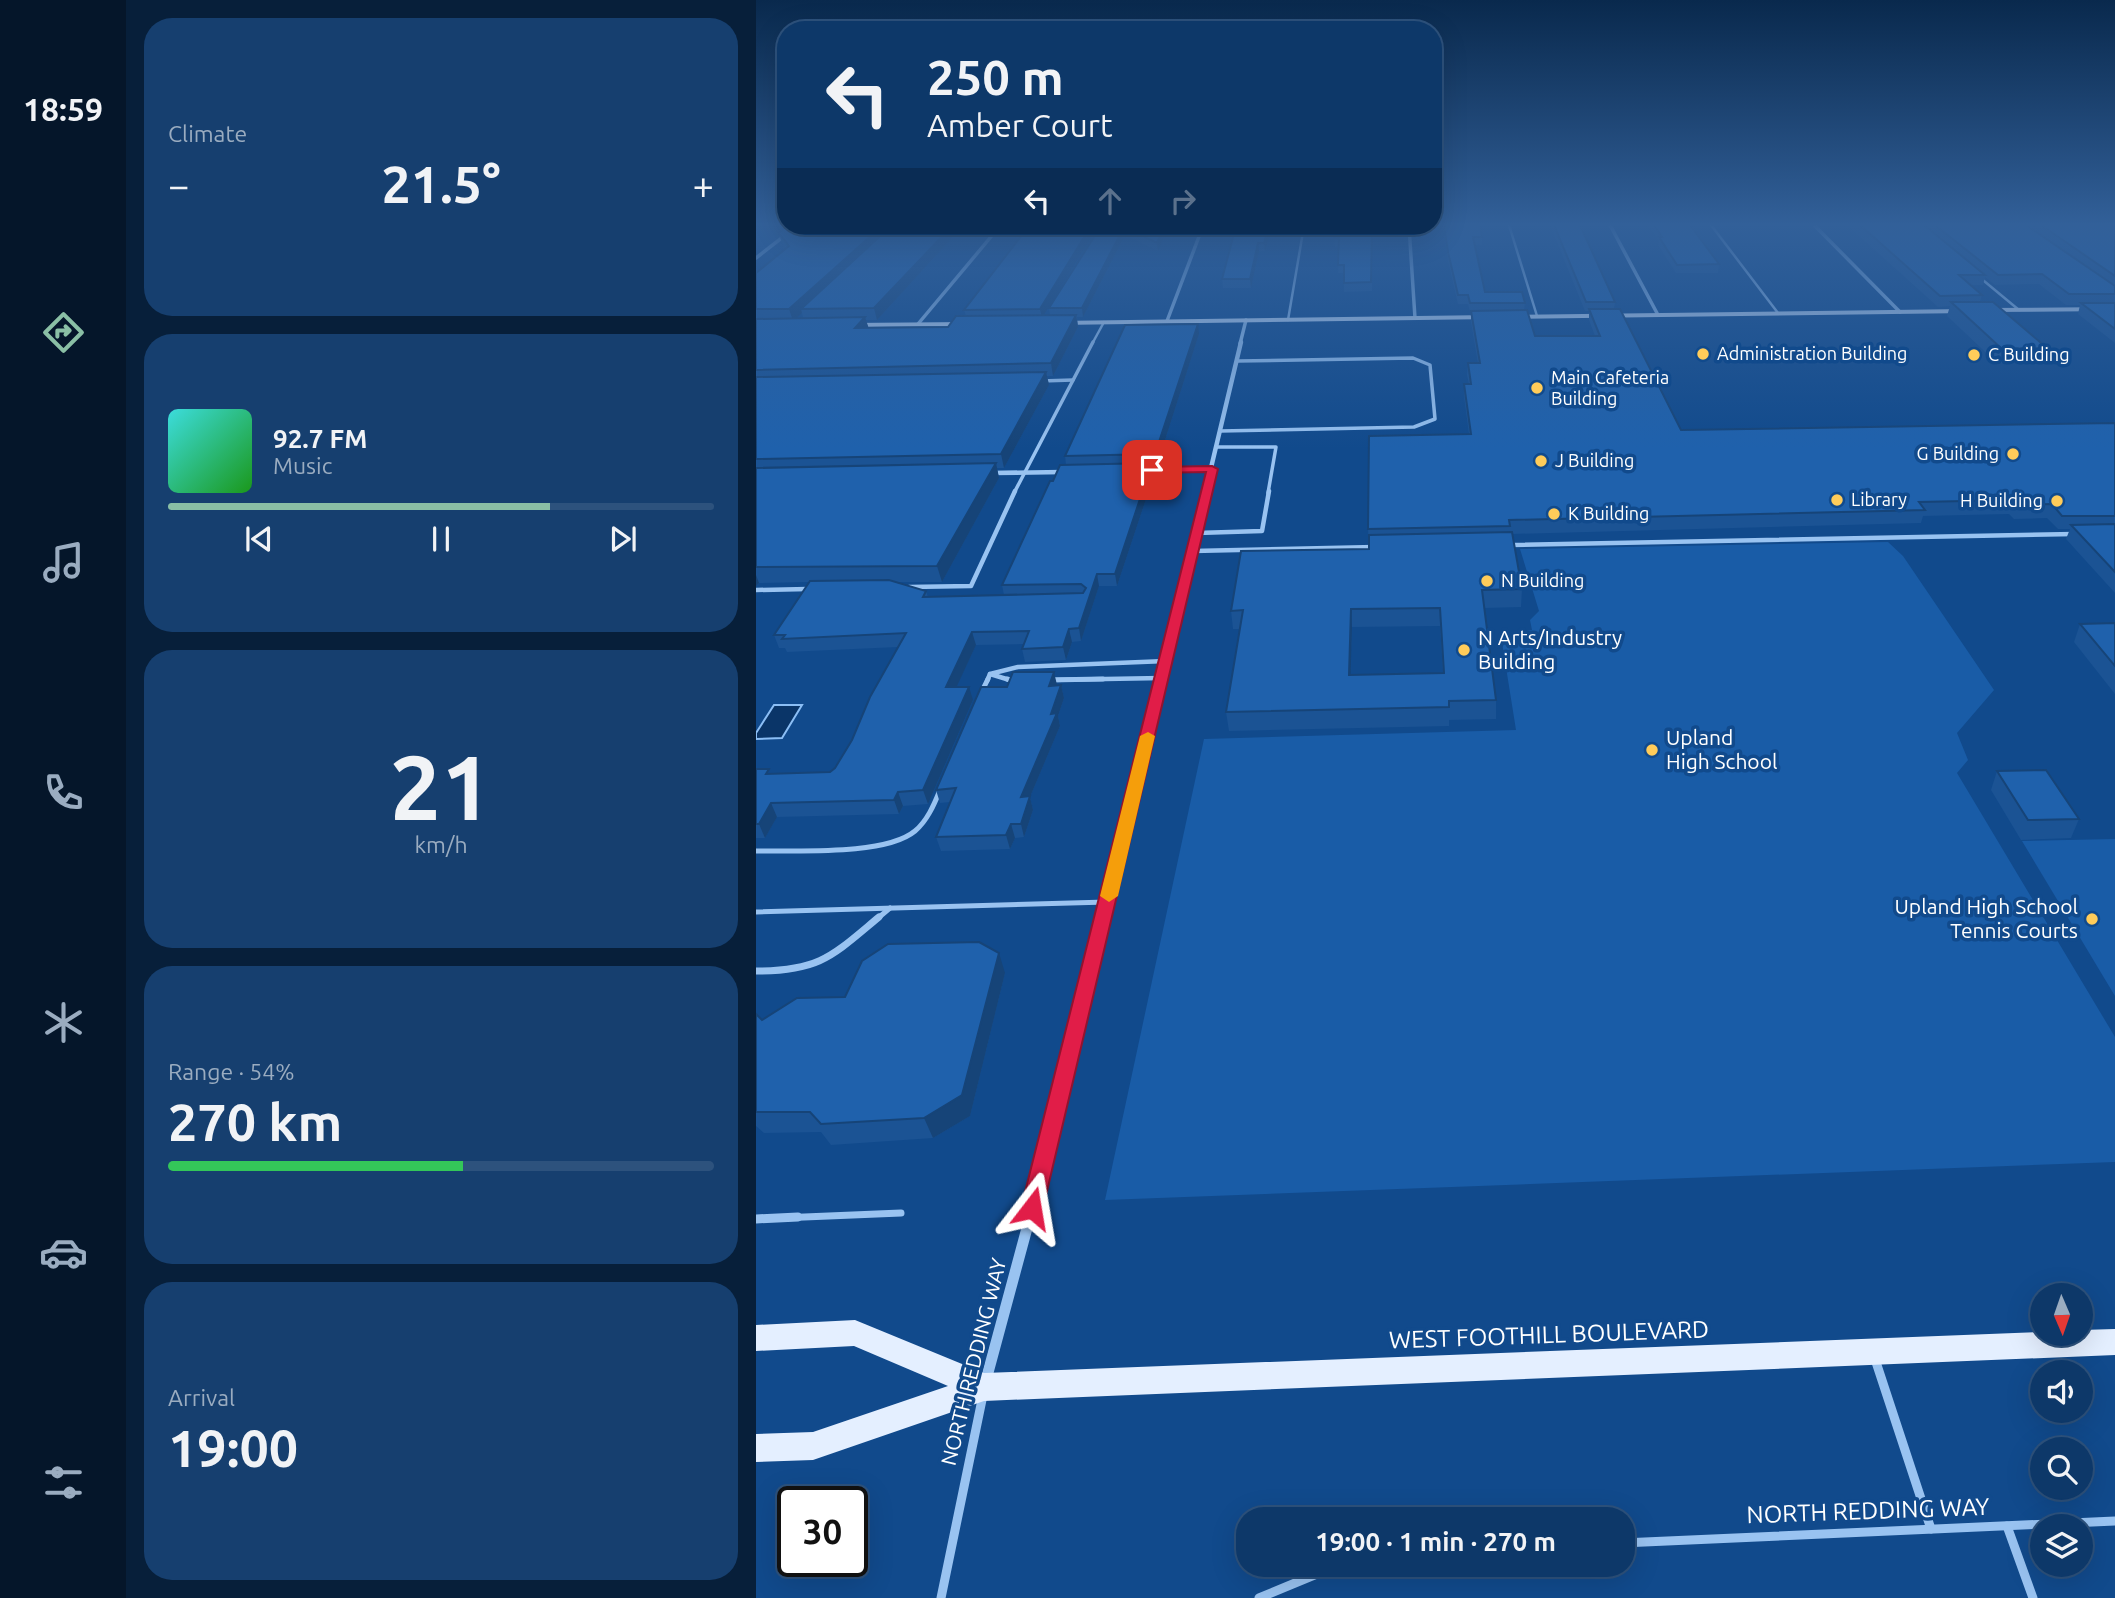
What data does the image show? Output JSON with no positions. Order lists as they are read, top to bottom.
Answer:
{
  "streets": {
    "main road": ["WEST FOOTHILL BOULEVARD"],
    "street": ["NORTH REDDING WAY"]
  },
  "crossings": [
    ["WEST FOOTHILL BOULEVARD", "NORTH REDDING WAY"]
  ],
  "places": [
    "Administration Building",
    "C Building",
    "Main Cafeteria Building",
    "G Building",
    "J Building",
    "Library",
    "H Building",
    "K Building",
    "N Building",
    "N Arts/Industry Building",
    "Upland High School",
    "Upland High School Tennis Courts"
  ],
  "north": "bottom",
  "page": {
    "tabs": "18:59",
    "tile": [
      "Climate",
      ["21", "km/h"],
      ["Range · 54%", "270 km"],
      ["Arrival", "19:00"]
    ],
    "turn": ["250 m", "Amber Court"],
    "heat": ["−", "21.5°", "+"],
    "song": ["92.7 FM", "Music"],
    "limit": "30",
    "trip": "19:00 · 1 min · 270 m"
  }
}
